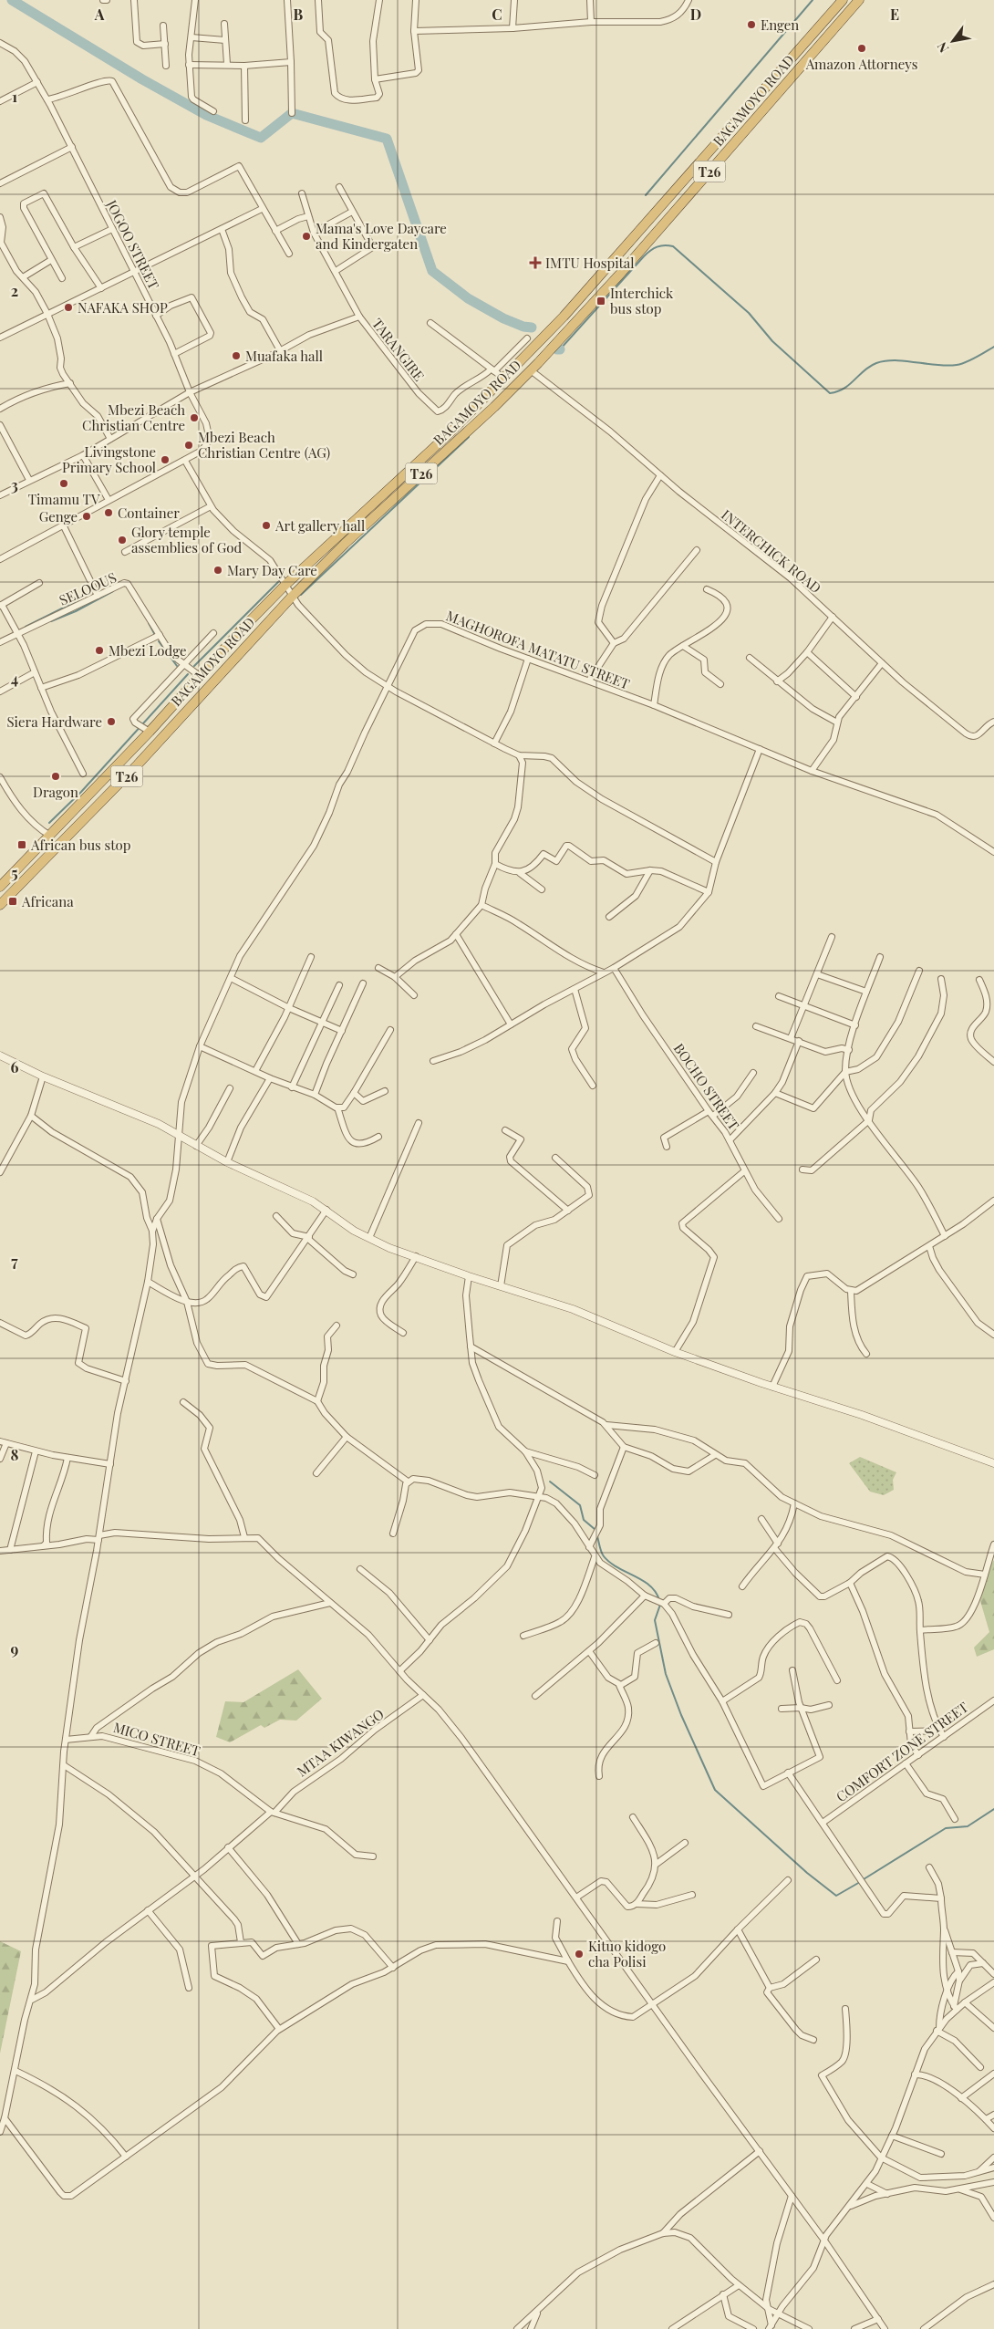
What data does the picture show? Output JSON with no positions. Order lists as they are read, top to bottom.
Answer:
{
  "streets": {
    "highway": ["BAGAMOYO ROAD", "T26"],
    "street": [
      "JOGOO STREET",
      "TARANGIRE",
      "INTERCHICK ROAD",
      "SELOOUS",
      "MAGHOROFA MATATU STREET",
      "BOCHO STREET",
      "MICO STREET",
      "MTAA KIWANGO",
      "COMFORT ZONE STREET"
    ]
  },
  "crossings": [
    ["BAGAMOYO ROAD", "INTERCHICK ROAD"],
    ["BAGAMOYO ROAD", "SELOOUS"],
    ["JOGOO STREET", "TARANGIRE"],
    ["MICO STREET", "MTAA KIWANGO"]
  ],
  "places": {
    "other": [
      "Engen",
      "Amazon Attorneys",
      "Mama's Love Daycare and Kindergaten",
      "NAFAKA SHOP",
      "Muafaka hall",
      "Mbezi Beach Christian Centre",
      "Mbezi Beach Christian Centre (AG)",
      "Livingstone Primary School",
      "Timamu TV",
      "Container",
      "Genge",
      "Art gallery hall",
      "Glory temple assemblies of God",
      "Mary Day Care",
      "Mbezi Lodge",
      "Siera Hardware",
      "Dragon",
      "Kituo kidogo cha Polisi"
    ],
    "health": ["IMTU Hospital"],
    "transit": ["Interchick bus stop", "African bus stop", "Africana"]
  },
  "north": "bottom left",
  "grid": {
    "columns": [
      "A",
      "B",
      "C",
      "D",
      "E"
    ],
    "rows": [
      "1",
      "2",
      "3",
      "4",
      "5",
      "6",
      "7",
      "8",
      "9"
    ]
  }
}
